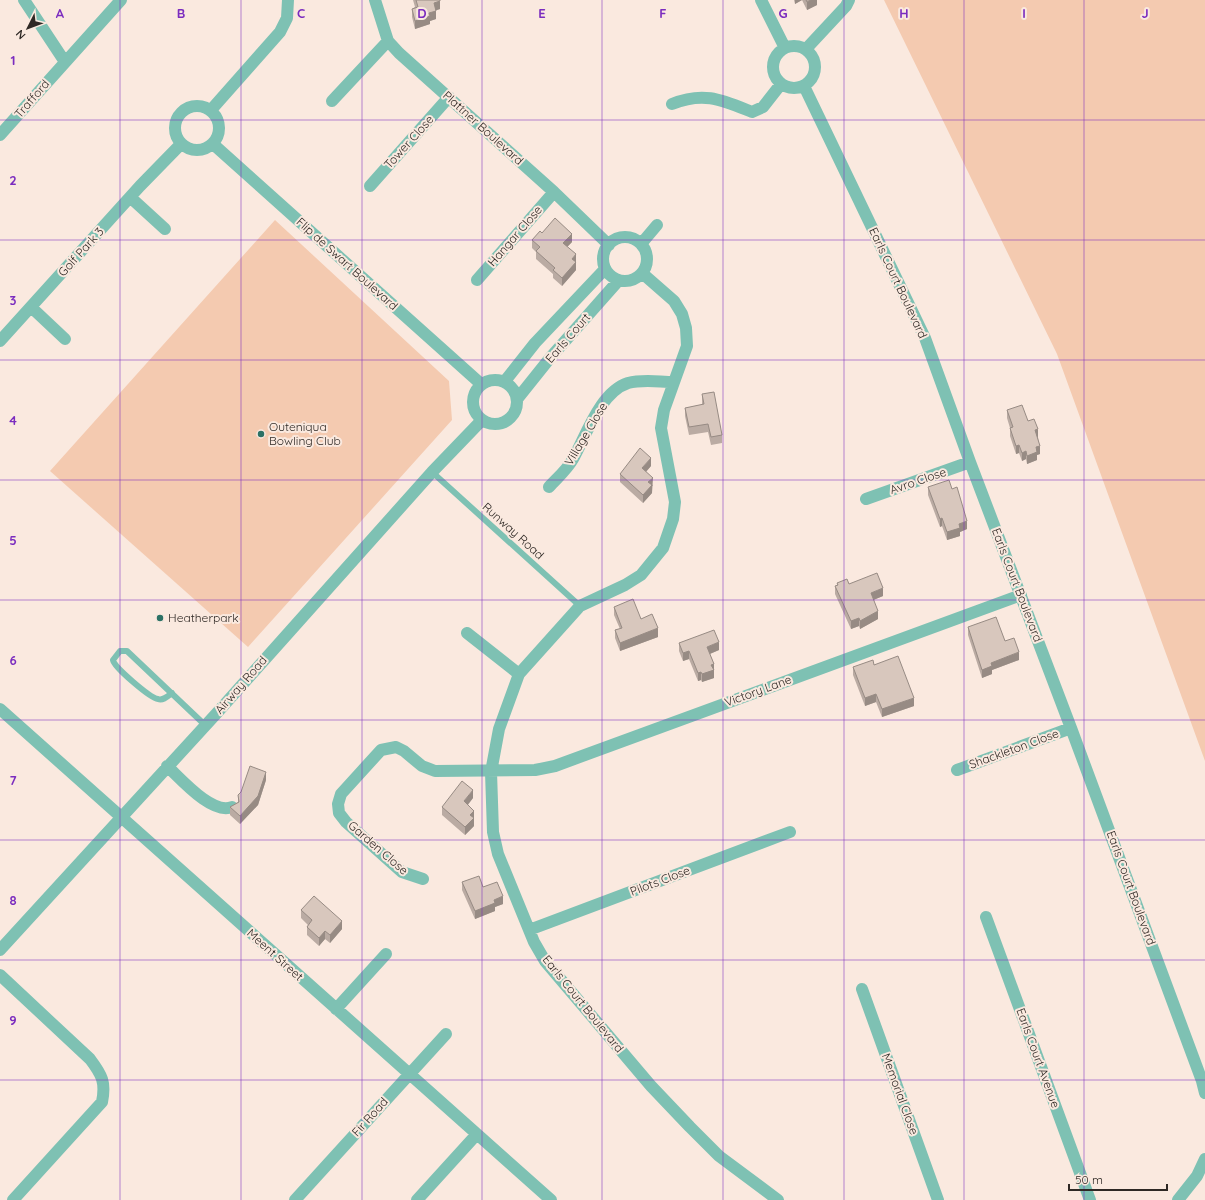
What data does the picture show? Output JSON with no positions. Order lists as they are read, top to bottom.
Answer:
{
  "streets": {
    "street": [
      "Trafford",
      "Plattner Boulevard",
      "Tower Close",
      "Hangar Close",
      "Golf Park 3",
      "Flip de Swart Boulevard",
      "Earls Court Boulevard",
      "Earls Court",
      "Village Close",
      "Avro Close",
      "Airway Road",
      "Victory Lane",
      "Shackleton Close",
      "Garden Close",
      "Pilots Close",
      "Meent Street",
      "Earls Court Avenue",
      "Memorial Close",
      "Fir Road"
    ],
    "lane": ["Runway Road"]
  },
  "crossings": [
    ["Plattner Boulevard", "Tower Close"],
    ["Plattner Boulevard", "Hangar Close"],
    ["Plattner Boulevard", "Earls Court Boulevard"],
    ["Plattner Boulevard", "Earls Court"],
    ["Golf Park 3", "Flip de Swart Boulevard"],
    ["Flip de Swart Boulevard", "Earls Court"],
    ["Flip de Swart Boulevard", "Airway Road"],
    ["Earls Court Boulevard", "Earls Court"],
    ["Earls Court Boulevard", "Village Close"],
    ["Earls Court Boulevard", "Avro Close"],
    ["Earls Court Boulevard", "Runway Road"],
    ["Earls Court Boulevard", "Victory Lane"],
    ["Earls Court Boulevard", "Shackleton Close"],
    ["Earls Court Boulevard", "Garden Close"],
    ["Earls Court Boulevard", "Pilots Close"],
    ["Earls Court", "Airway Road"],
    ["Runway Road", "Airway Road"],
    ["Airway Road", "Meent Street"],
    ["Victory Lane", "Garden Close"],
    ["Meent Street", "Fir Road"]
  ],
  "places": ["Outeniqua Bowling Club", "Heatherpark"],
  "scale_bar": "50 m",
  "north": "bottom left",
  "grid": {
    "columns": [
      "A",
      "B",
      "C",
      "D",
      "E",
      "F",
      "G",
      "H",
      "I",
      "J"
    ],
    "rows": [
      "1",
      "2",
      "3",
      "4",
      "5",
      "6",
      "7",
      "8",
      "9"
    ]
  }
}
